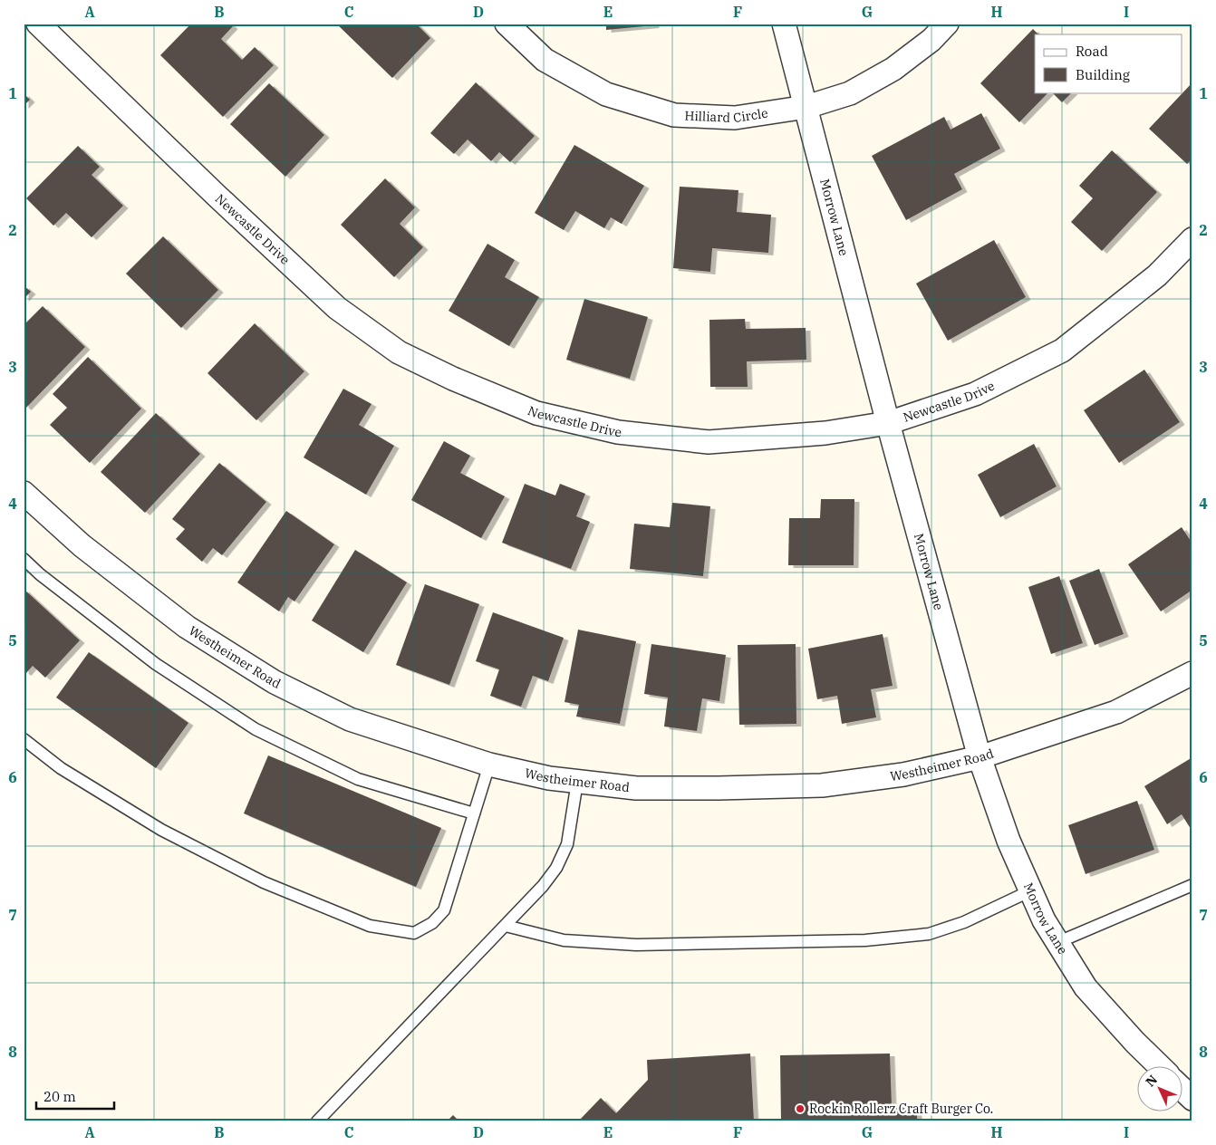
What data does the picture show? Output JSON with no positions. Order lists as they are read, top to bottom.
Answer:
{
  "streets": {
    "street": [
      "Hilliard Circle",
      "Morrow Lane",
      "Newcastle Drive",
      "Westheimer Road"
    ]
  },
  "crossings": [
    ["Hilliard Circle", "Morrow Lane"],
    ["Morrow Lane", "Newcastle Drive"],
    ["Morrow Lane", "Westheimer Road"]
  ],
  "places": ["Rockin Rollerz Craft Burger Co."],
  "legend": ["Road", "Building"],
  "scale_bar": "20 m",
  "north": "top left",
  "grid": {
    "columns": [
      "A",
      "B",
      "C",
      "D",
      "E",
      "F",
      "G",
      "H",
      "I"
    ],
    "rows": [
      "1",
      "2",
      "3",
      "4",
      "5",
      "6",
      "7",
      "8"
    ]
  }
}
